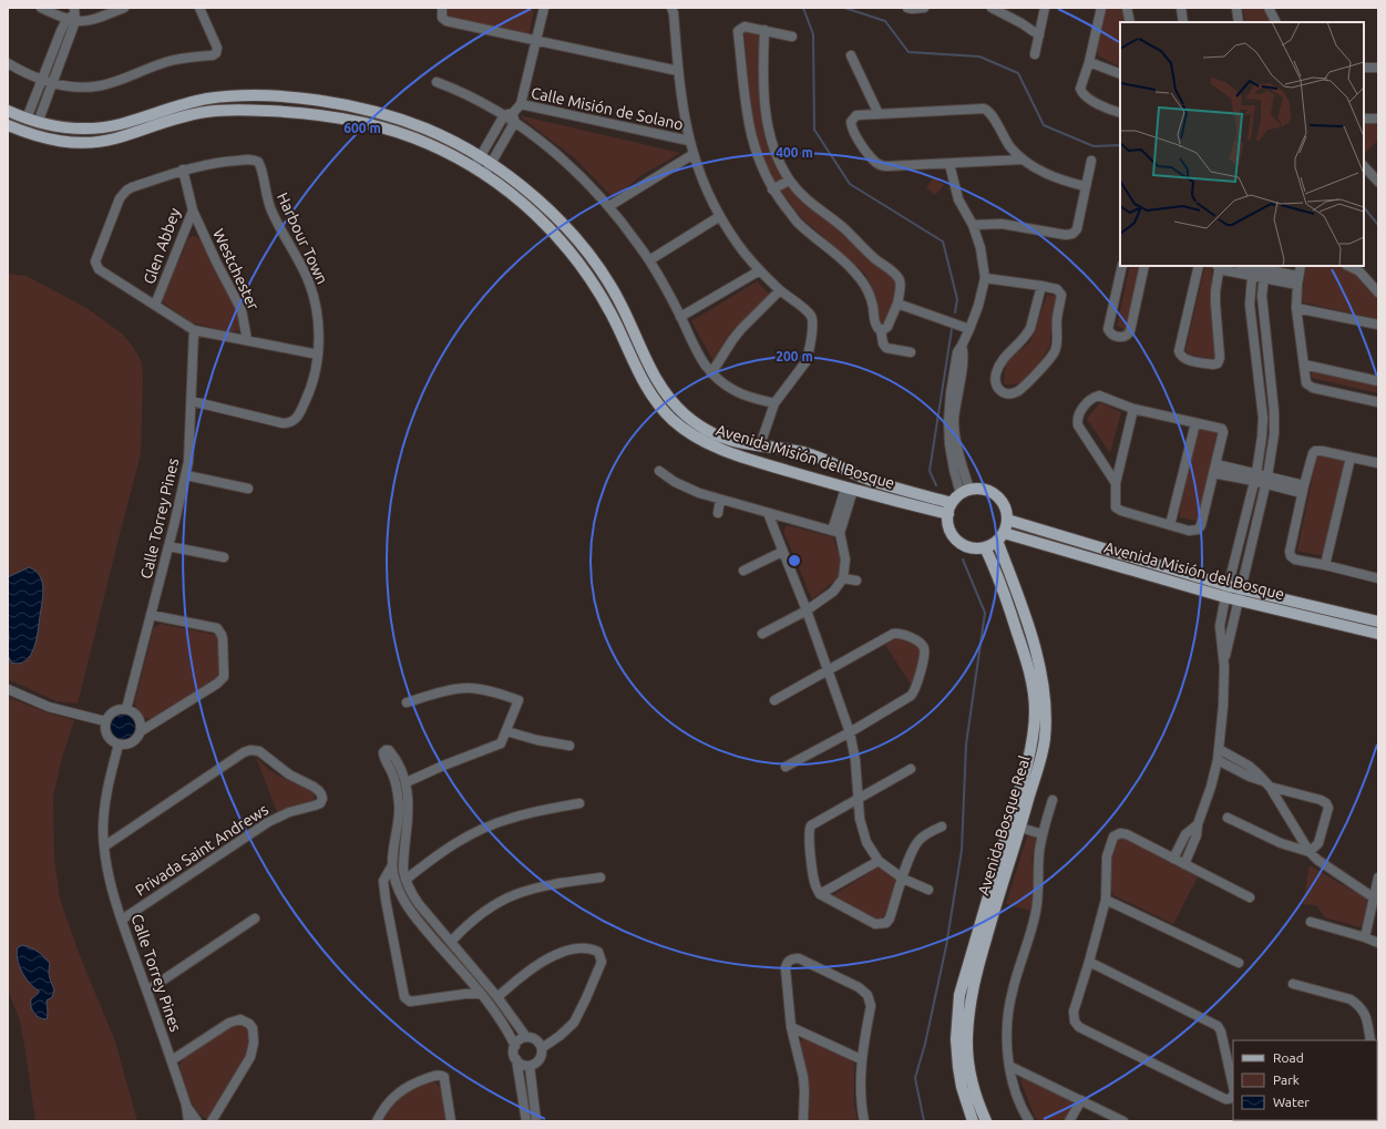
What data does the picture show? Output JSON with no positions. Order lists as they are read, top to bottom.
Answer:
{
  "streets": {
    "main road": ["Avenida Misión del Bosque", "Avenida Bosque Real"],
    "street": [
      "Calle Misión de Solano",
      "Harbour Town",
      "Glen Abbey",
      "Westchester",
      "Calle Torrey Pines",
      "Privada Saint Andrews"
    ]
  },
  "crossings": [
    ["Harbour Town", "Glen Abbey"],
    ["Harbour Town", "Calle Torrey Pines"],
    ["Glen Abbey", "Westchester"],
    ["Avenida Misión del Bosque", "Avenida Bosque Real"],
    ["Calle Torrey Pines", "Privada Saint Andrews"]
  ],
  "legend": ["Road", "Park", "Water"],
  "rings": ["600 m", "400 m", "200 m"]
}
